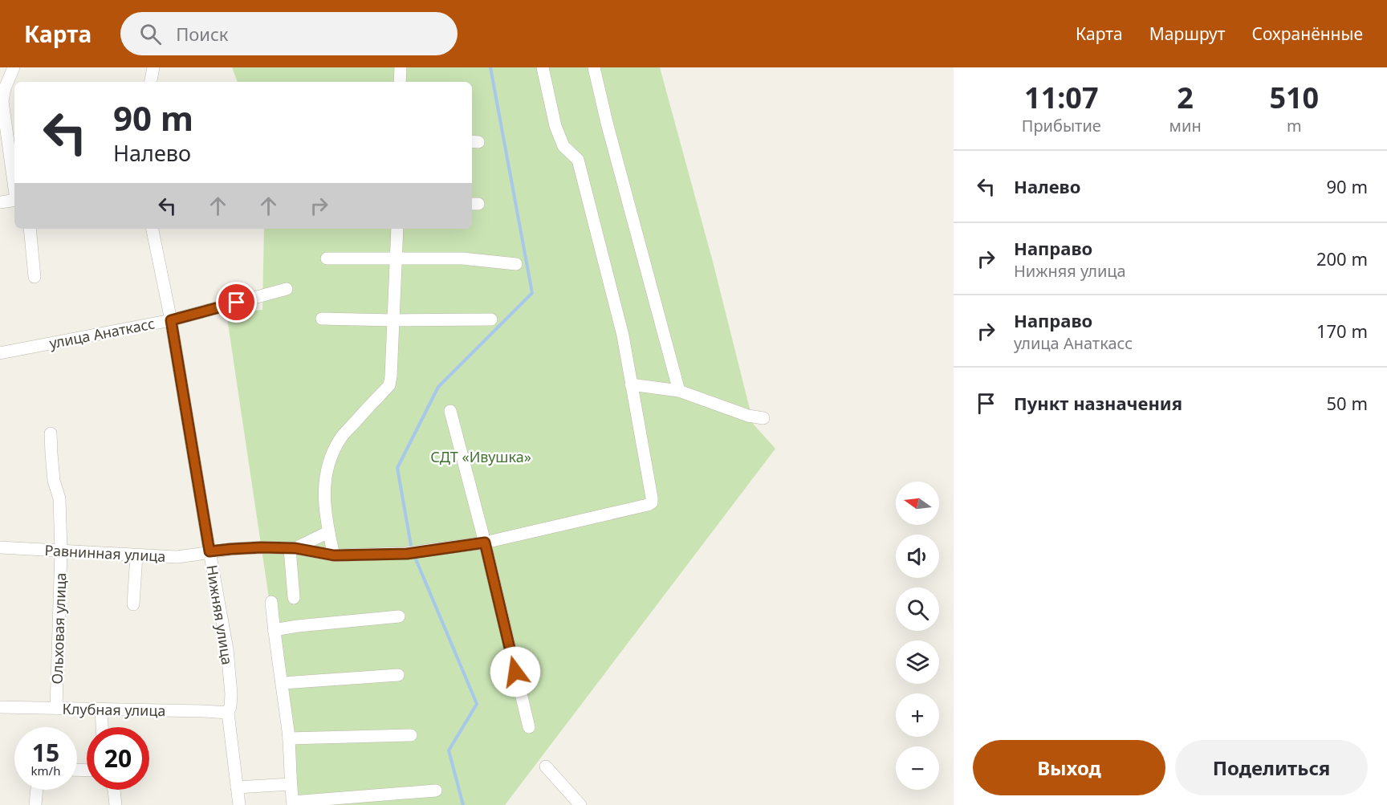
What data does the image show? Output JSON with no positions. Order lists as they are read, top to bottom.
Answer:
{
  "streets": {
    "street": [
      "улица Анаткасс",
      "Равнинная улица",
      "Нижняя улица",
      "Ольховая улица",
      "Клубная улица"
    ]
  },
  "crossings": [
    ["улица Анаткасс", "Нижняя улица"],
    ["Равнинная улица", "Нижняя улица"],
    ["Равнинная улица", "Ольховая улица"],
    ["Нижняя улица", "Клубная улица"],
    ["Ольховая улица", "Клубная улица"]
  ],
  "parks": ["СДТ «Ивушка»"],
  "north": "left",
  "page": {
    "header": "Карта",
    "search": "Поиск",
    "nav": ["Карта", "Маршрут", "Сохранённые"],
    "eta": [
      "11:07",
      "Прибытие",
      "2",
      "мин",
      "510",
      "m"
    ],
    "turn": ["90 m", "Налево"],
    "list": [
      {
        "name": "Налево",
        "value": "90 m"
      },
      {
        "name": "Направо",
        "note": "Нижняя улица",
        "value": "200 m"
      },
      {
        "name": "Направо",
        "note": "улица Анаткасс",
        "value": "170 m"
      },
      {
        "name": "Пункт назначения",
        "value": "50 m"
      }
    ],
    "map_buttons": ["+", "−"],
    "speed": "15 km/h",
    "limit": "20",
    "buttons": ["Выход", "Поделиться"]
  }
}
